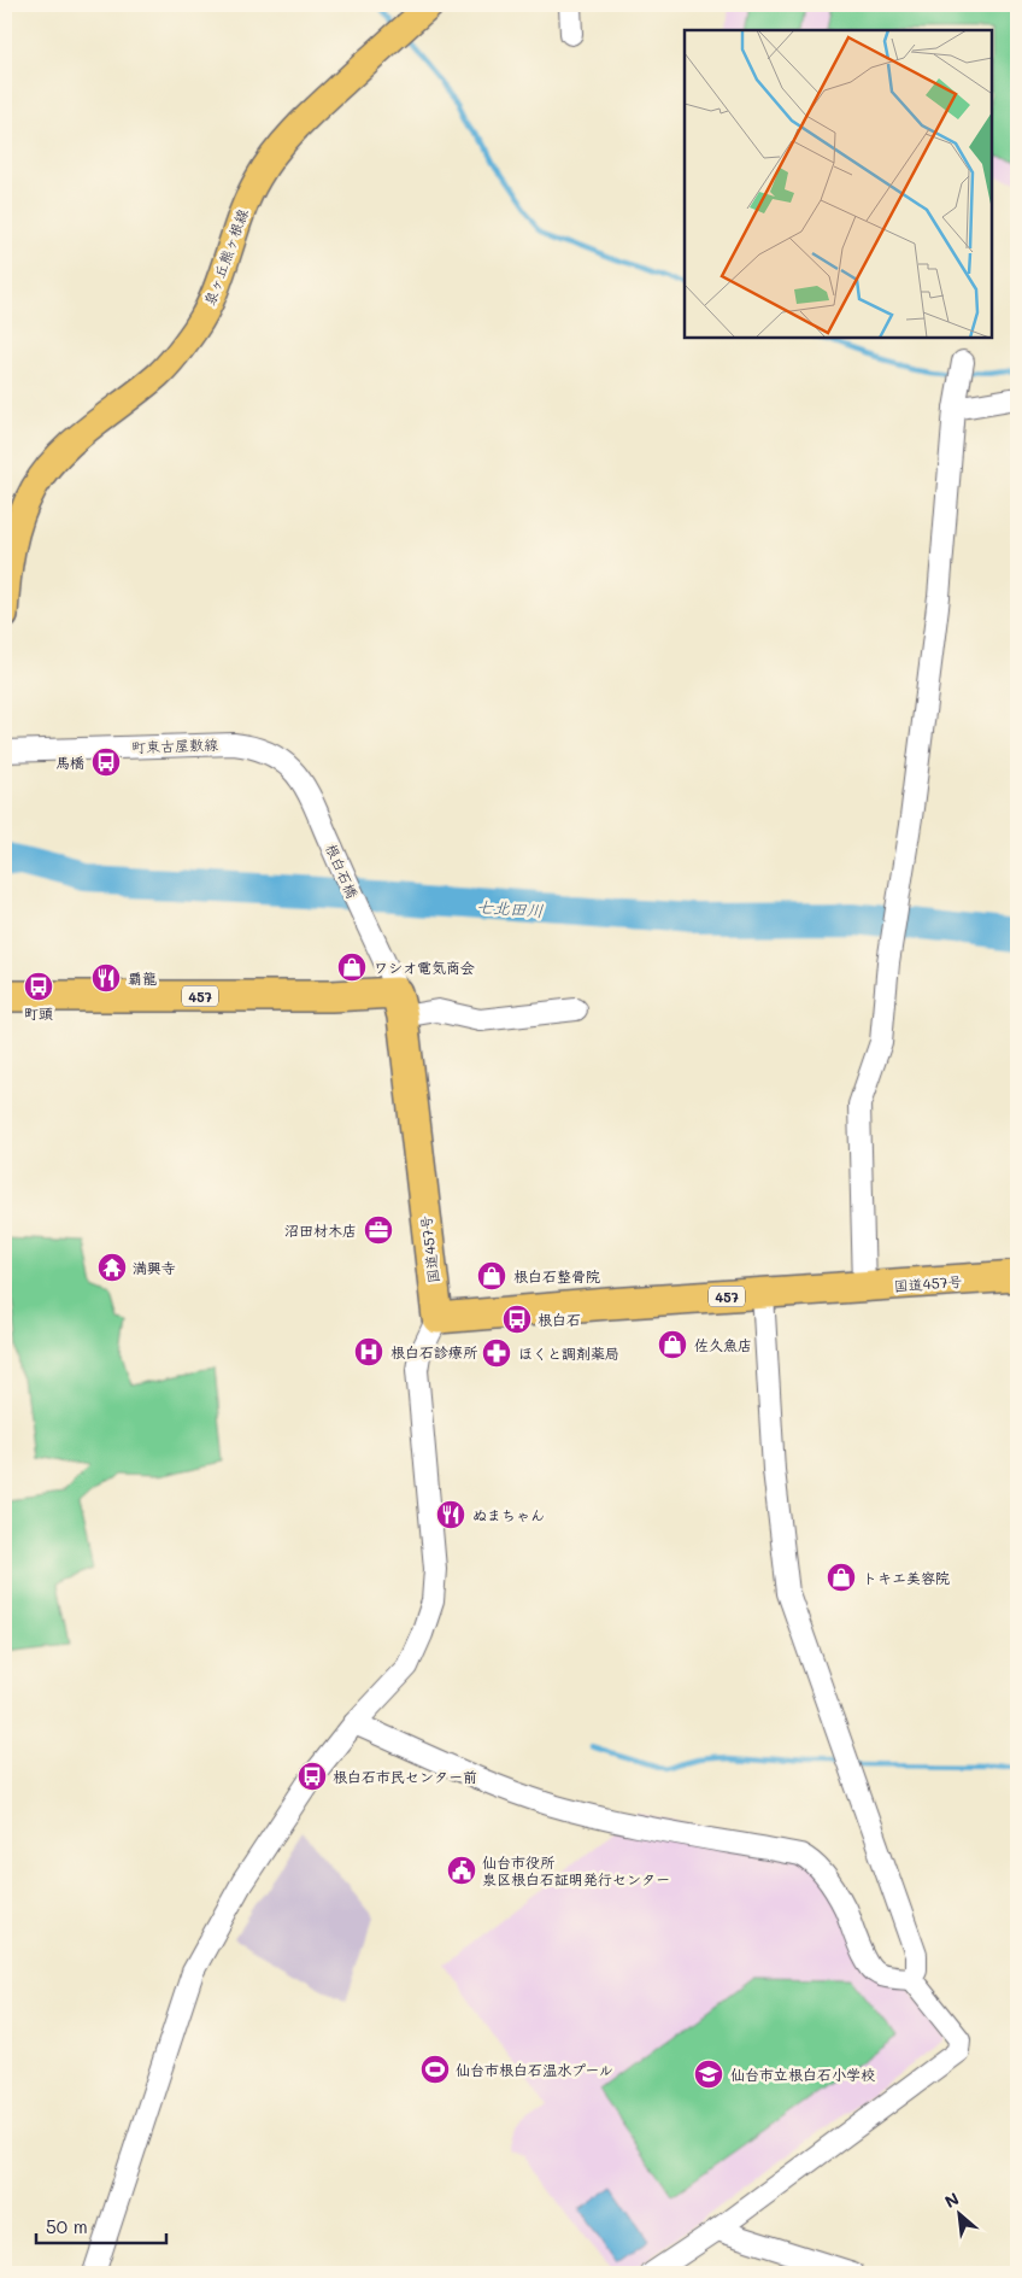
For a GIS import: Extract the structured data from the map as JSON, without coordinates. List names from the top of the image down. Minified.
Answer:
{"streets":{"highway":["457","国道457号"],"main road":["泉ヶ丘熊ヶ根線"],"street":["町東古屋敷線","根白石橋"]},"crossings":[["町東古屋敷線","根白石橋"],["根白石橋","457"],["根白石橋","国道457号"],["457","国道457号"]],"water":["七北田川"],"places":{"bus stop":["馬橋","町頭","根白石","根白石市民センター前"],"shop":["ワシオ電気商会","根白石整骨院","佐久魚店","トキエ美容院"],"restaurant":["覇龍","ぬまちゃん"],"office":["沼田材木店"],"temple":["満興寺"],"hospital":["根白石診療所"],"pharmacy":["ほくと調剤薬局"],"public building":["仙台市役所 泉区根白石証明発行センター"],"sports":["仙台市根白石温水プール"],"school or university":["仙台市立根白石小学校"]},"scale_bar":"50 m","north":"top left"}
